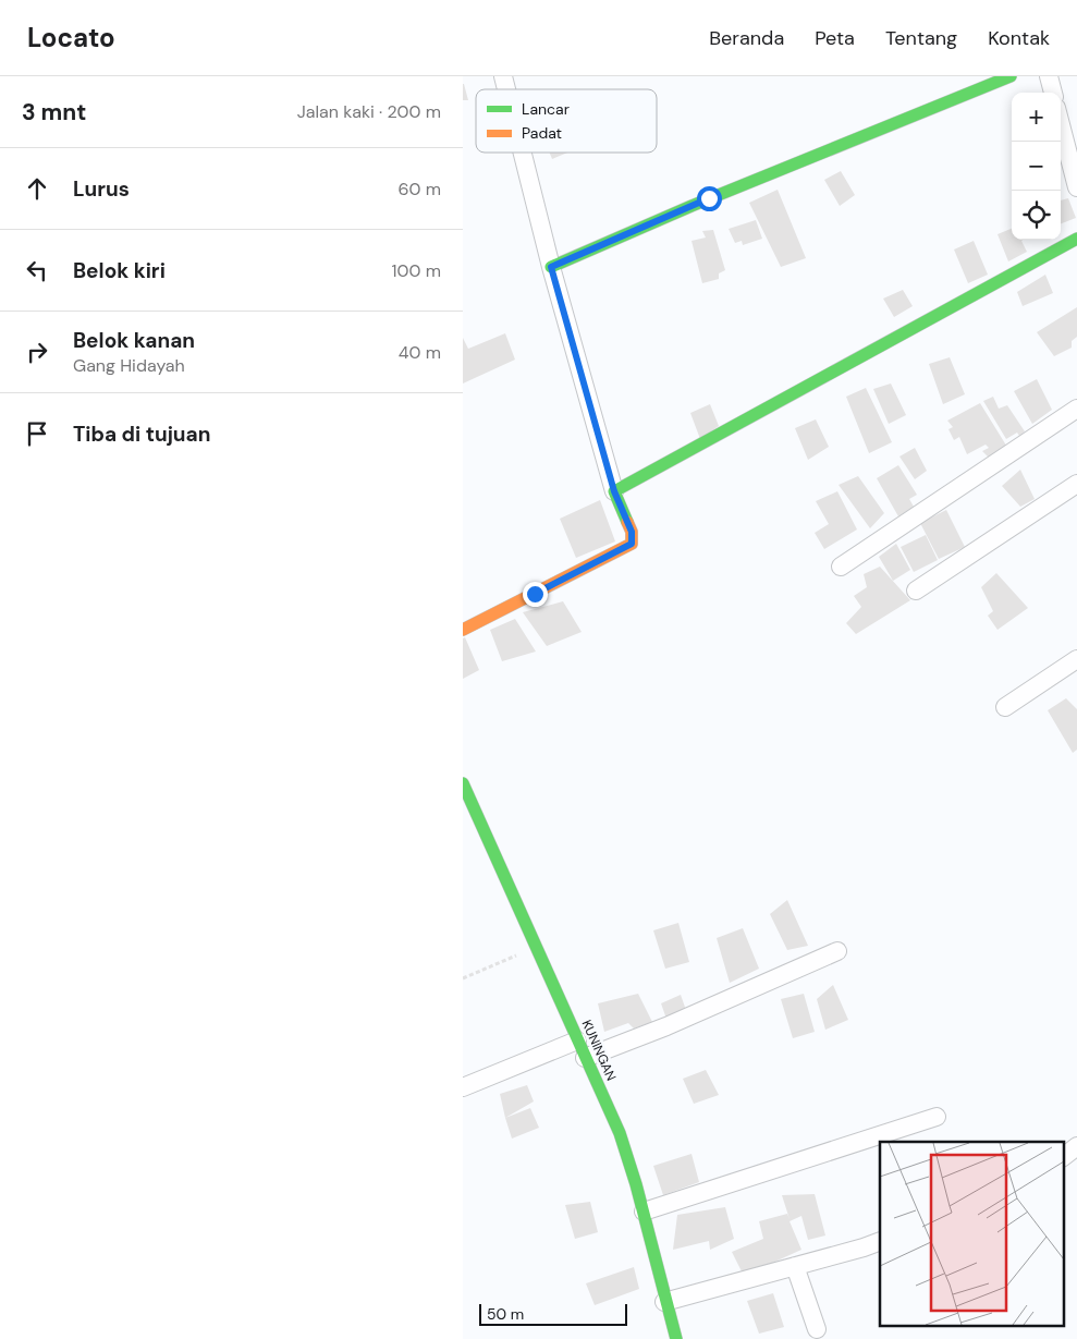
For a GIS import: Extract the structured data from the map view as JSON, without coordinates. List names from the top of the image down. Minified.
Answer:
{"streets":{"street":["KUNINGAN"]},"legend":["Lancar","Padat"],"scale_bar":"50 m","page":{"header":"Locato","nav":["Beranda","Peta","Tentang","Kontak"],"heading":["3 mnt","Jalan kaki · 200 m"],"map_buttons":["+","−"],"list":[["Lurus","60 m"],["Belok kiri","100 m"],["Belok kanan","Gang Hidayah","40 m"],"Tiba di tujuan"],"scale":"50 m"}}
